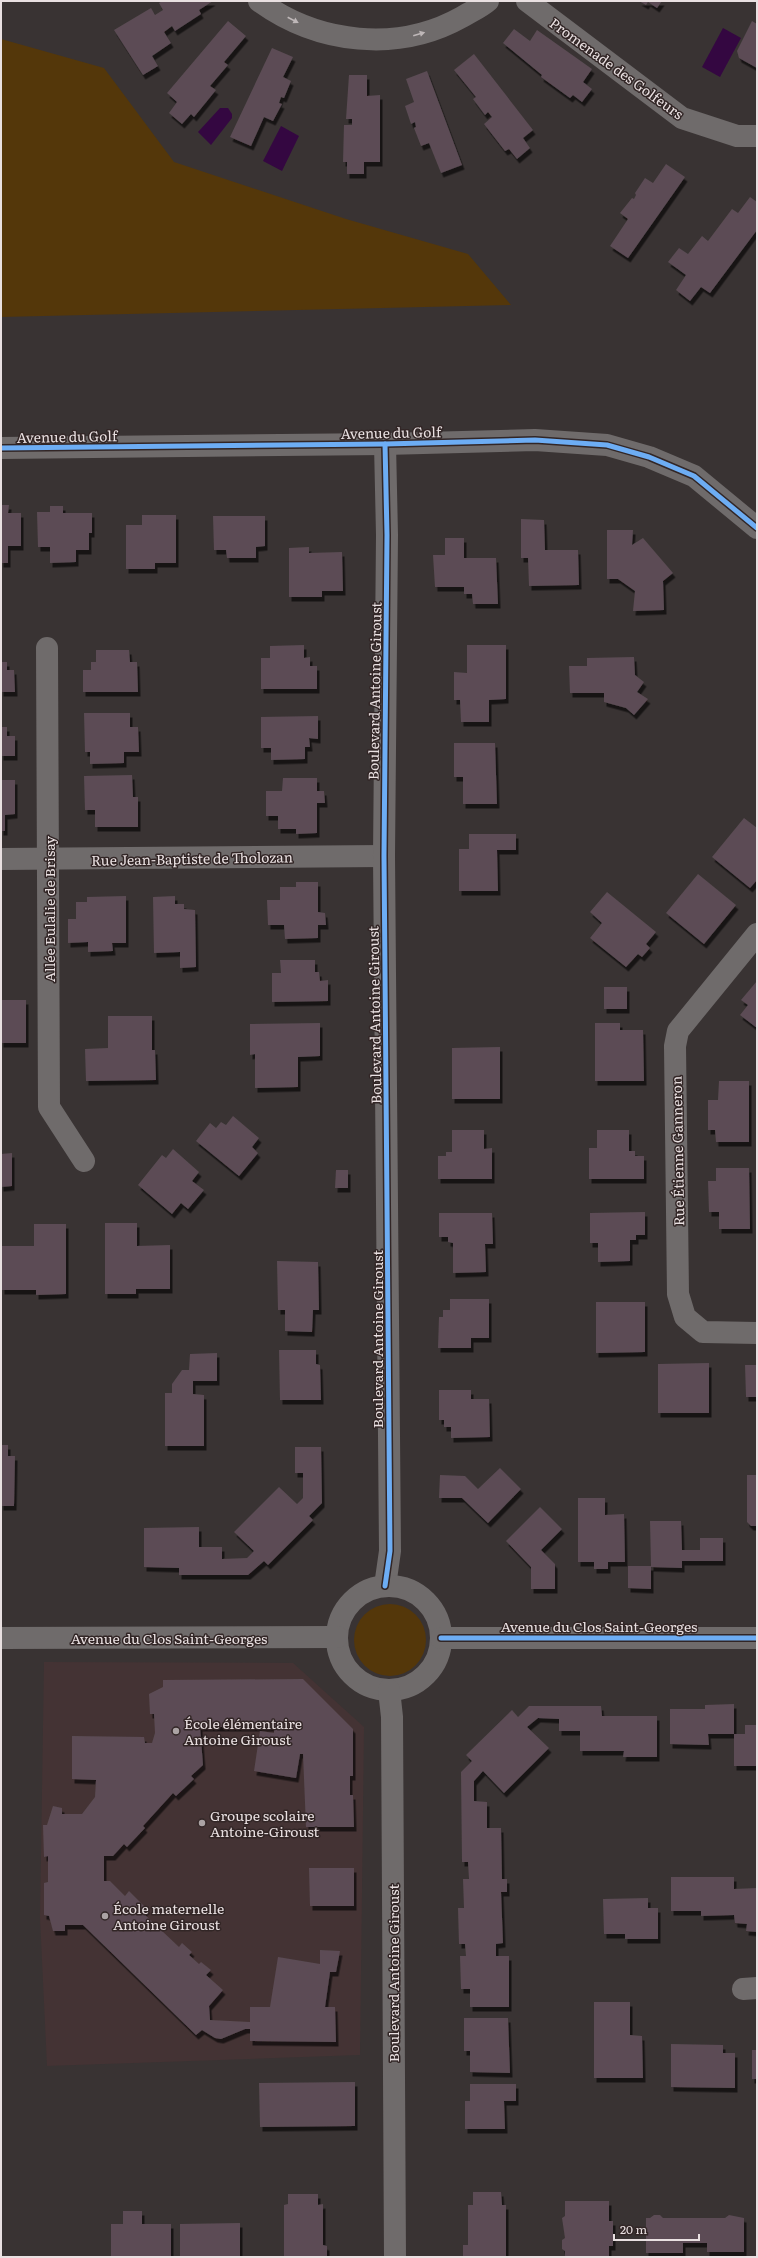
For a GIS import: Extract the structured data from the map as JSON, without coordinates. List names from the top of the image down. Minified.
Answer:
{"streets":{"street":["Promenade des Golfeurs","Avenue du Golf","Boulevard Antoine Giroust","Rue Jean-Baptiste de Tholozan","Allée Eulalie de Brisay","Rue Étienne Ganneron","Avenue du Clos Saint-Georges"]},"crossings":[["Avenue du Golf","Boulevard Antoine Giroust"],["Boulevard Antoine Giroust","Rue Jean-Baptiste de Tholozan"],["Boulevard Antoine Giroust","Avenue du Clos Saint-Georges"],["Rue Jean-Baptiste de Tholozan","Allée Eulalie de Brisay"]],"places":["École élémentaire Antoine Giroust","Groupe scolaire Antoine-Giroust","École maternelle Antoine Giroust"],"scale_bar":"20 m"}
